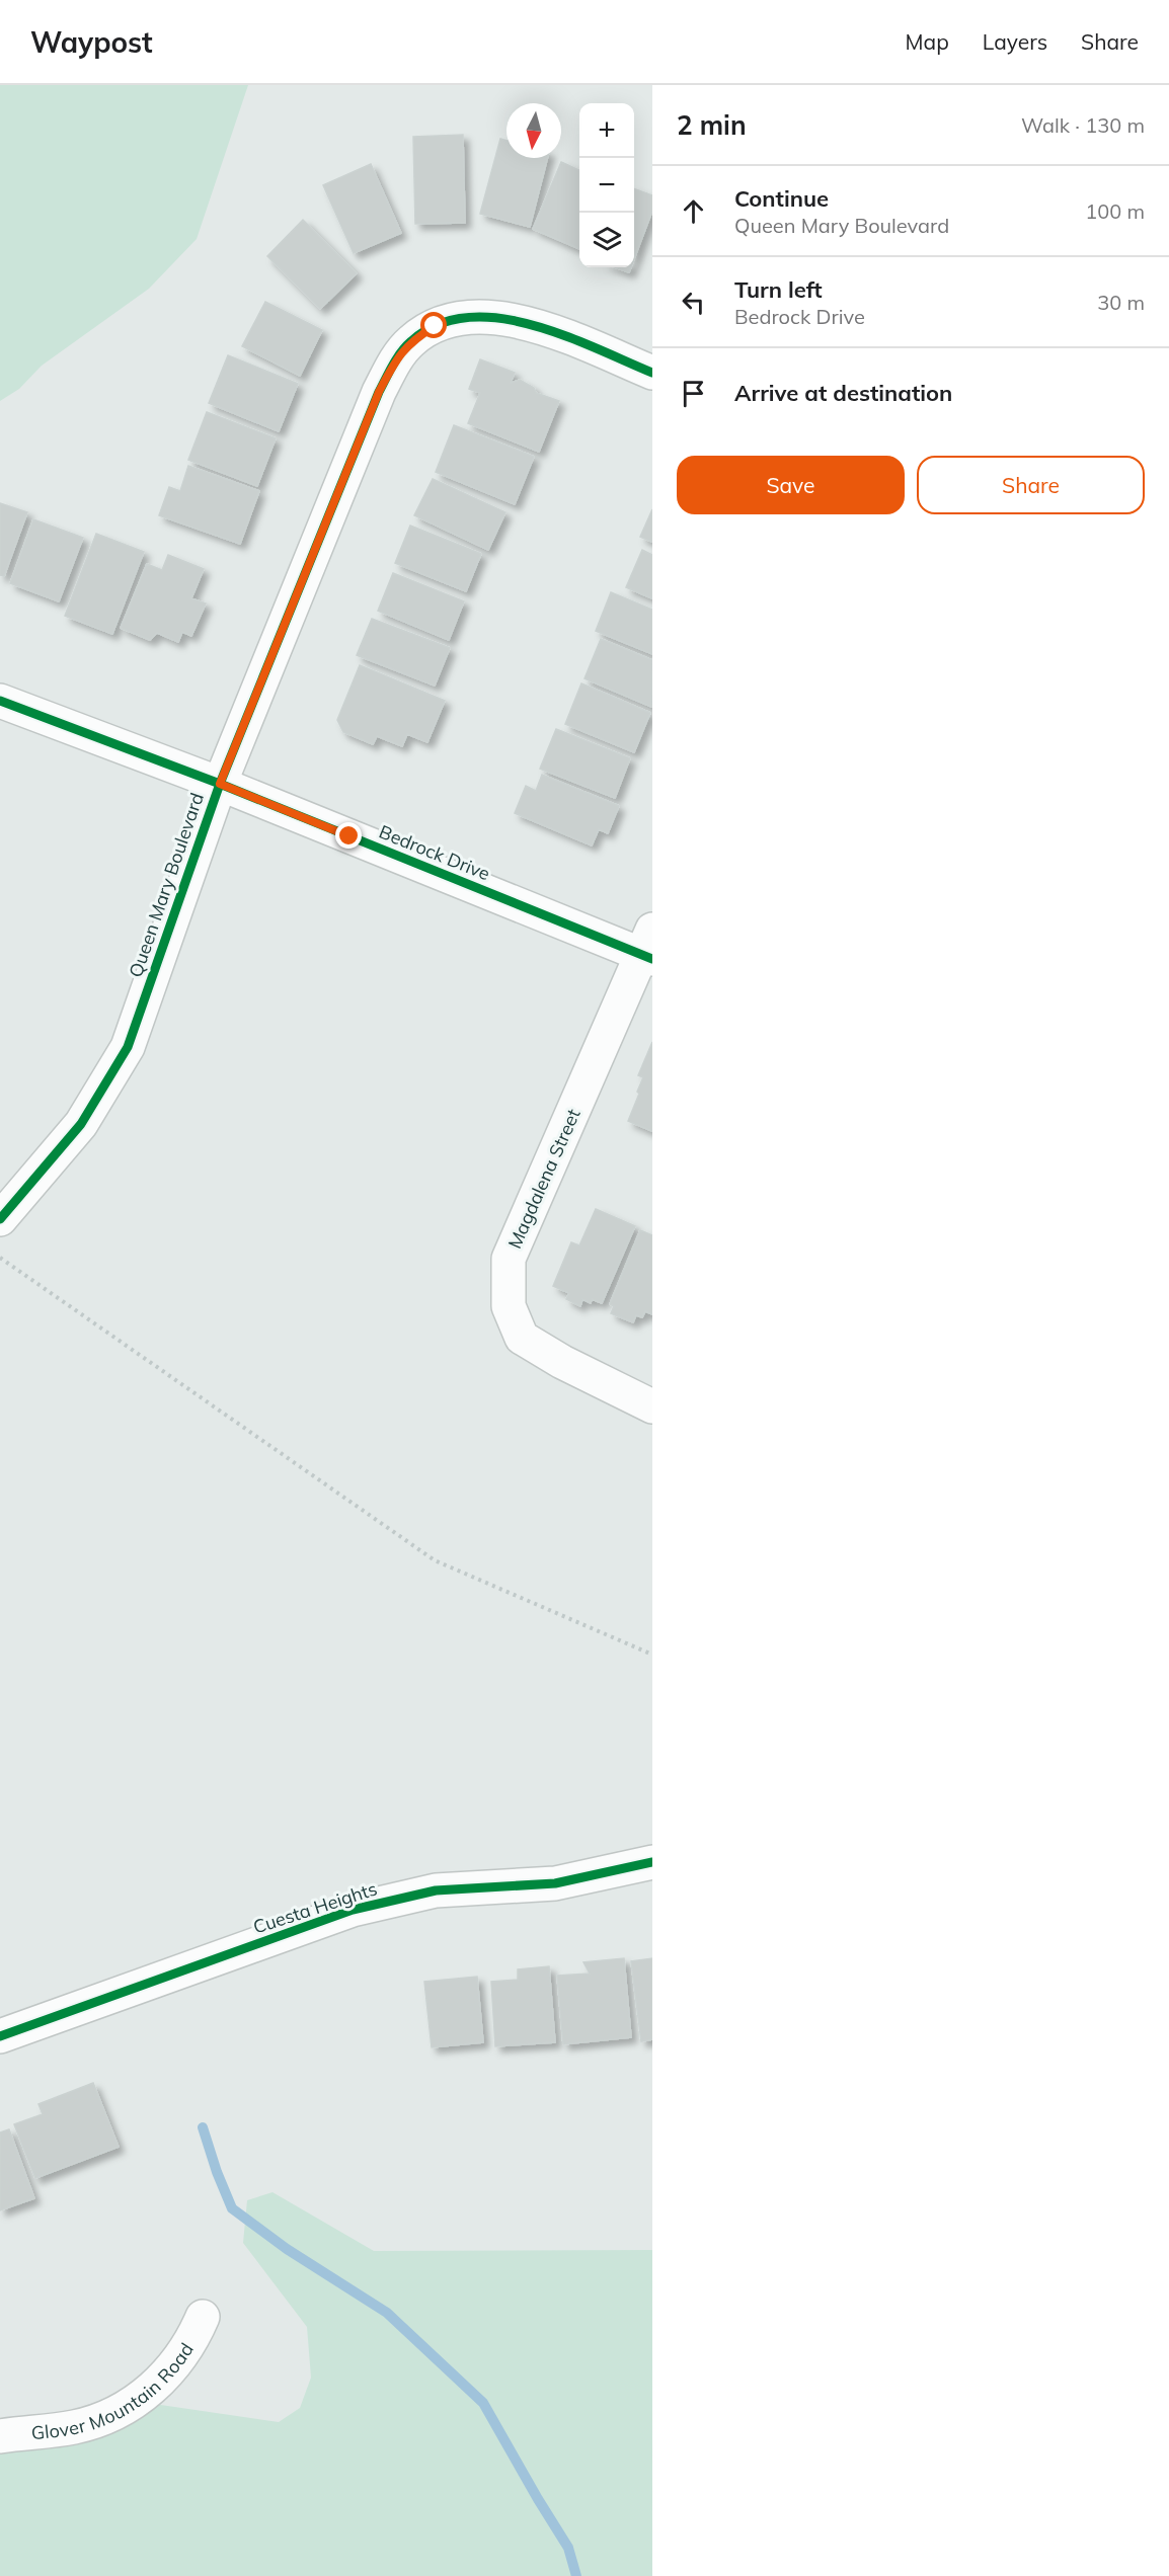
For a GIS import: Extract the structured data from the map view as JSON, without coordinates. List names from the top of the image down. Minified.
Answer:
{"streets":{"street":["Bedrock Drive","Queen Mary Boulevard","Magdalena Street","Cuesta Heights","Glover Mountain Road"]},"crossings":[["Bedrock Drive","Queen Mary Boulevard"],["Bedrock Drive","Magdalena Street"]],"north":"bottom","page":{"header":"Waypost","nav":["Map","Layers","Share"],"heading":["2 min","Walk · 130 m"],"map_buttons":["+","−"],"list":[["Continue","Queen Mary Boulevard","100 m"],["Turn left","Bedrock Drive","30 m"],"Arrive at destination"],"buttons":["Save","Share"]}}
